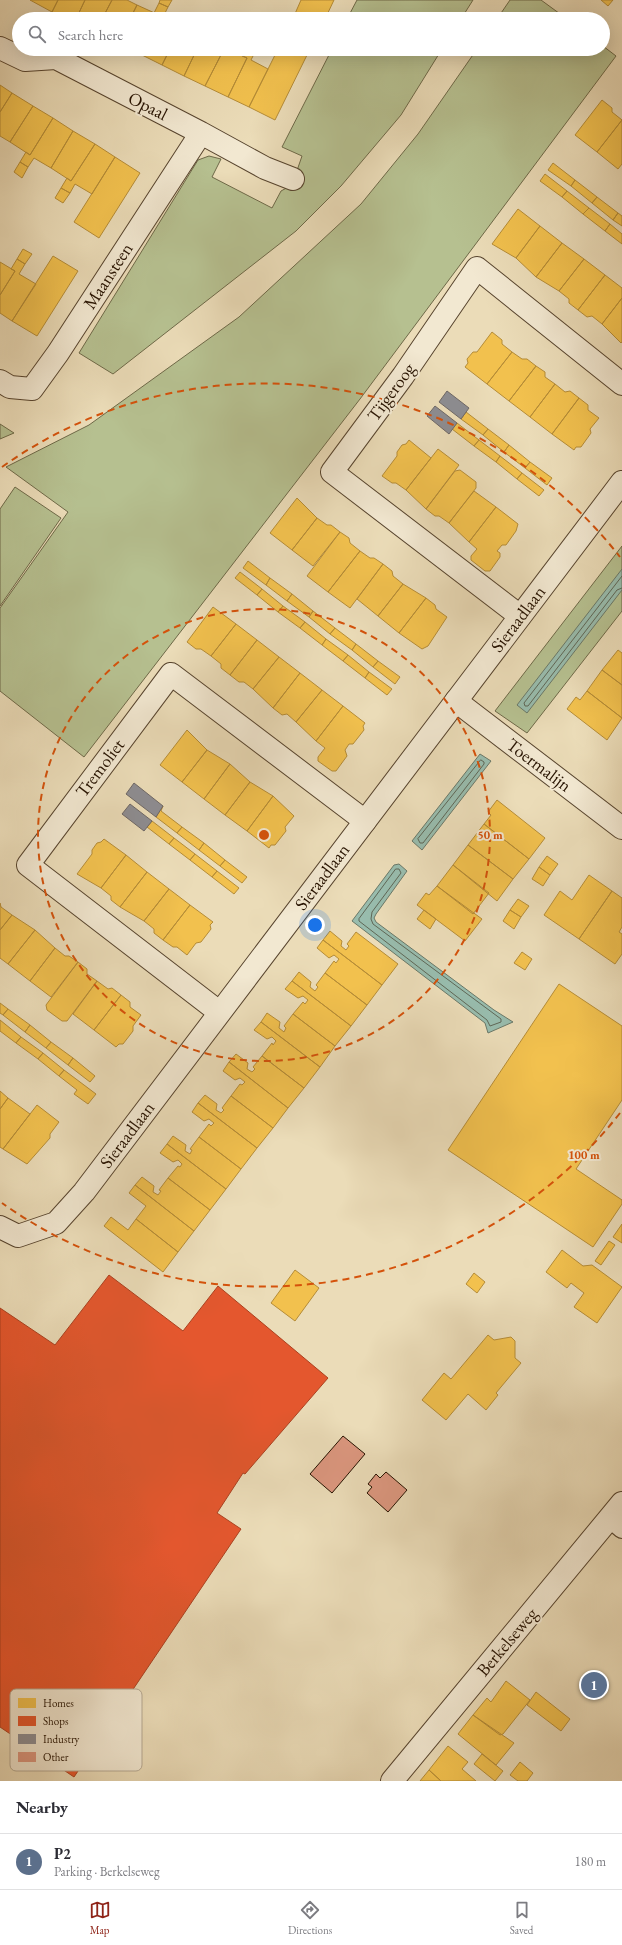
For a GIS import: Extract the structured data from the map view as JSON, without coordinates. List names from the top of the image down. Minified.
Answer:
{"streets":{"street":["Opaal","Maansteen","Tijgeroog","Sieraadlaan","Toermalijn","Tremoliet","Berkelseweg"]},"crossings":[["Opaal","Maansteen"],["Tijgeroog","Sieraadlaan"],["Sieraadlaan","Toermalijn"],["Sieraadlaan","Tremoliet"]],"legend":["Homes","Shops","Industry","Other"],"page":{"search":"Search here","pins":"1","heading":"Nearby","list":[{"mark":"1","name":"P2","note":"Parking · Berkelseweg","value":"180 m"}],"nav":["Map","Directions","Saved"]},"rings":["50 m","100 m"]}
